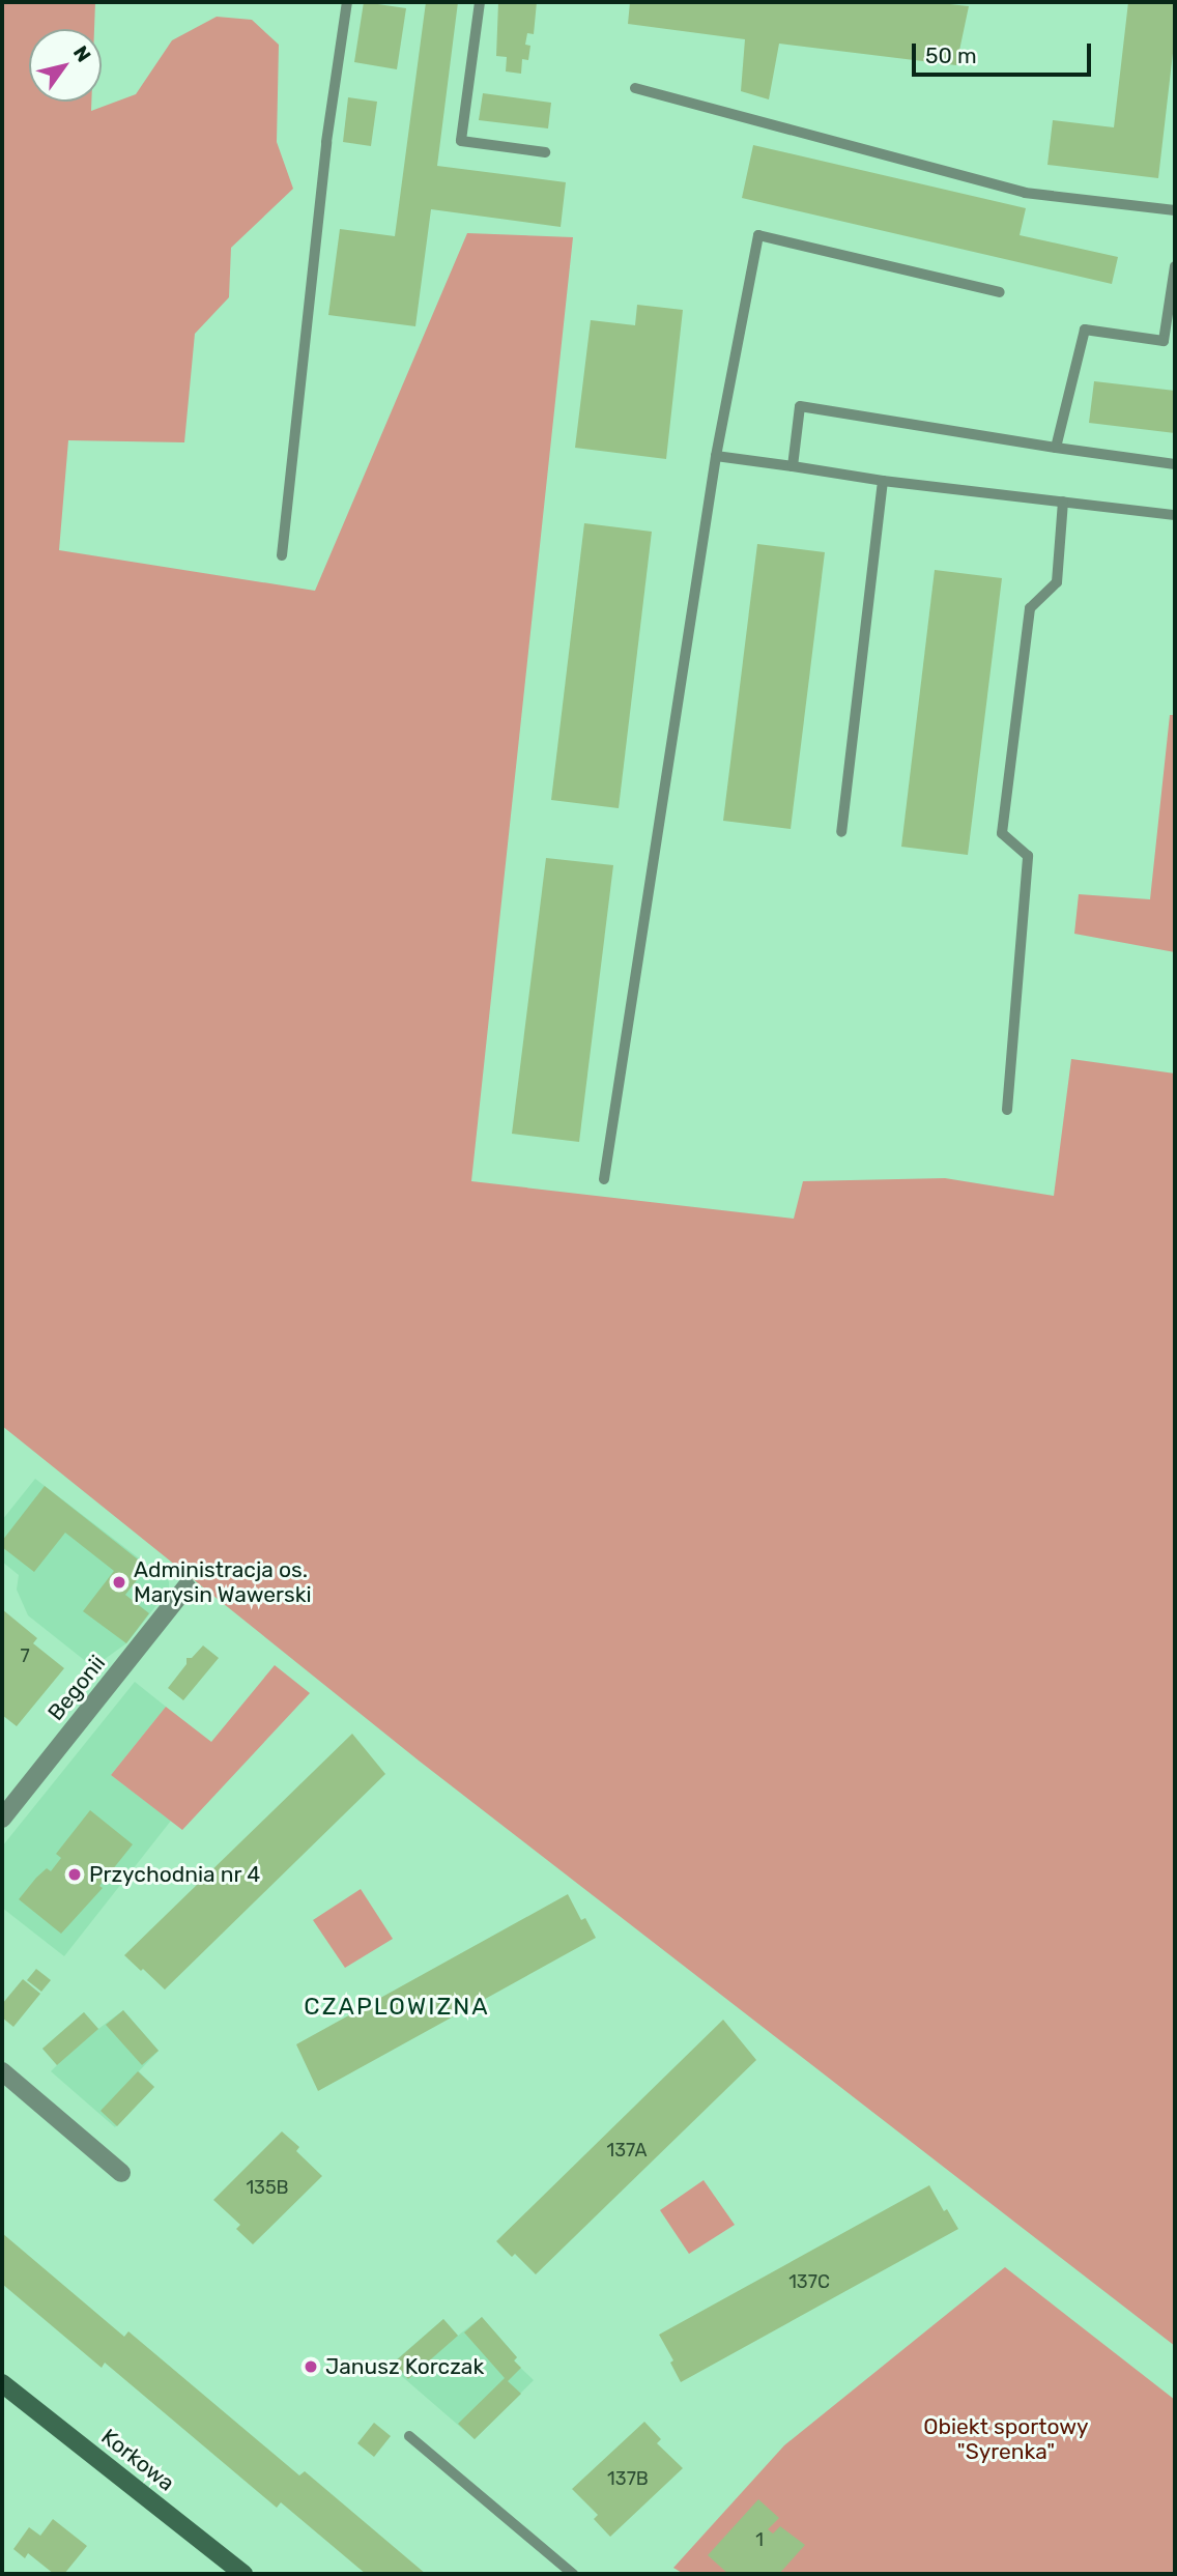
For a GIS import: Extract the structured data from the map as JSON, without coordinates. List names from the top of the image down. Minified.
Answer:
{"streets":{"street":["Begonii","Korkowa"]},"districts":["CZAPLOWIZNA"],"parks":["Obiekt sportowy \"Syrenka\""],"places":["Administracja os. Marysin Wawerski","Przychodnia nr 4","Janusz Korczak"],"house_numbers":["7","137A","135B","137C","137B","1"],"scale_bar":"50 m","north":"top right"}
